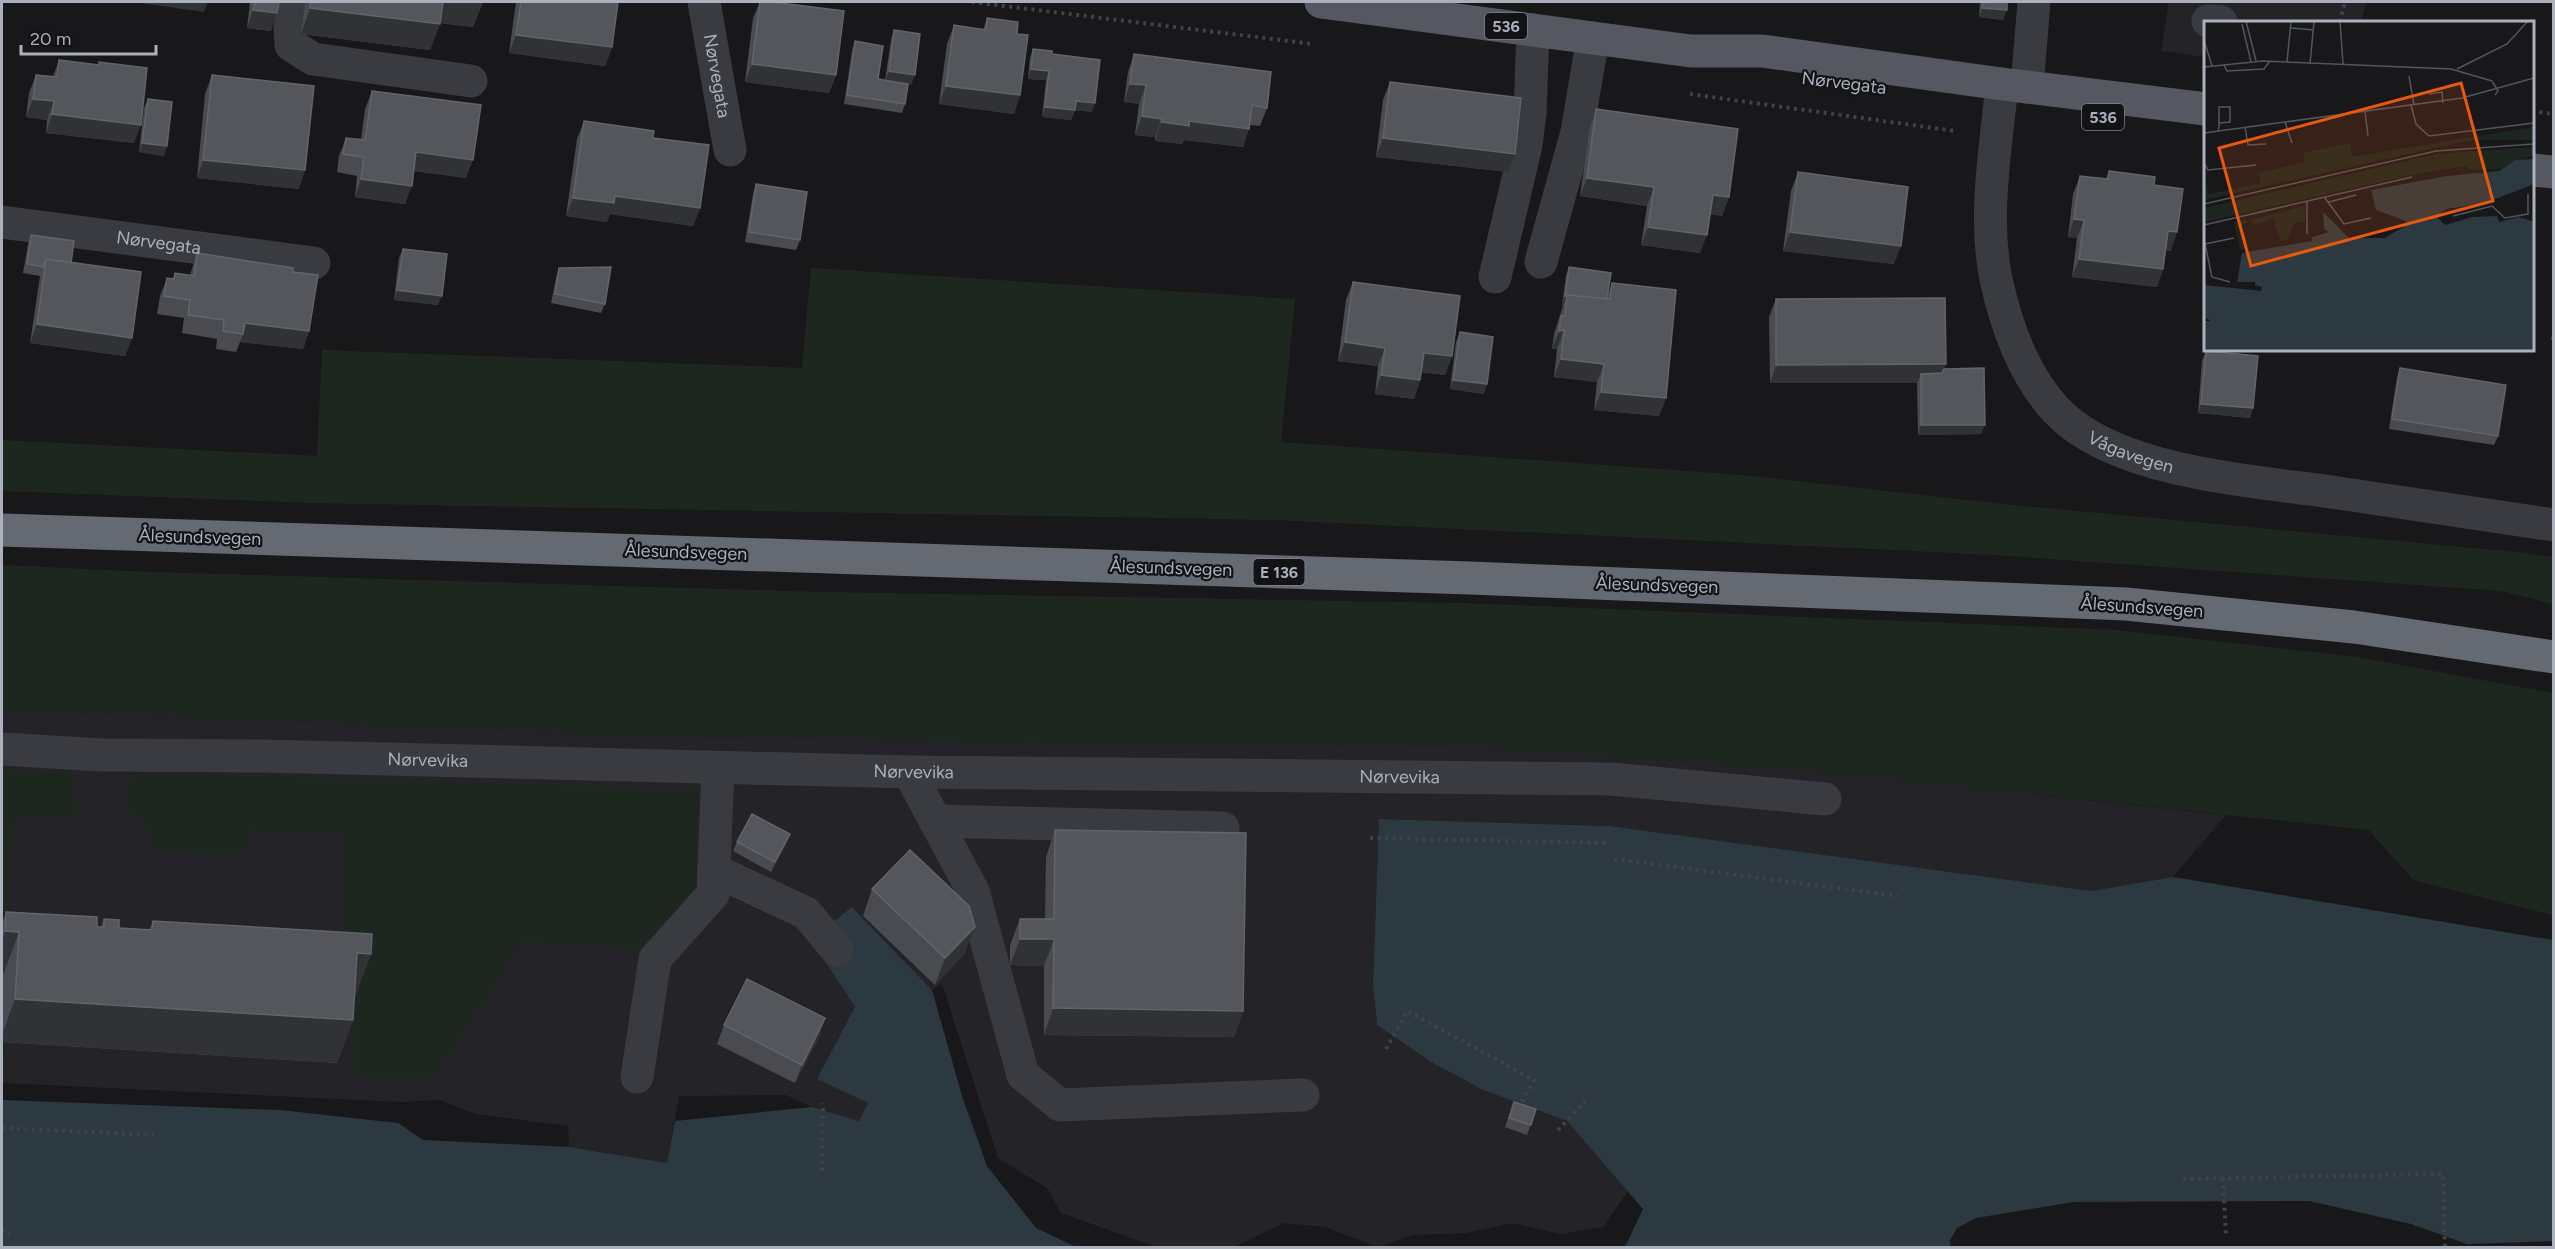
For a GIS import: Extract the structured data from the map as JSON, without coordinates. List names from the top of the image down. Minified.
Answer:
{"streets":{"highway":["Ålesundsvegen","E 136"],"main road":["536","Nørvegata"],"street":["Vågavegen","Nørvevika"]},"crossings":[["536","Nørvegata"],["536","Vågavegen"],["Nørvegata","Vågavegen"]],"scale_bar":"20 m"}
